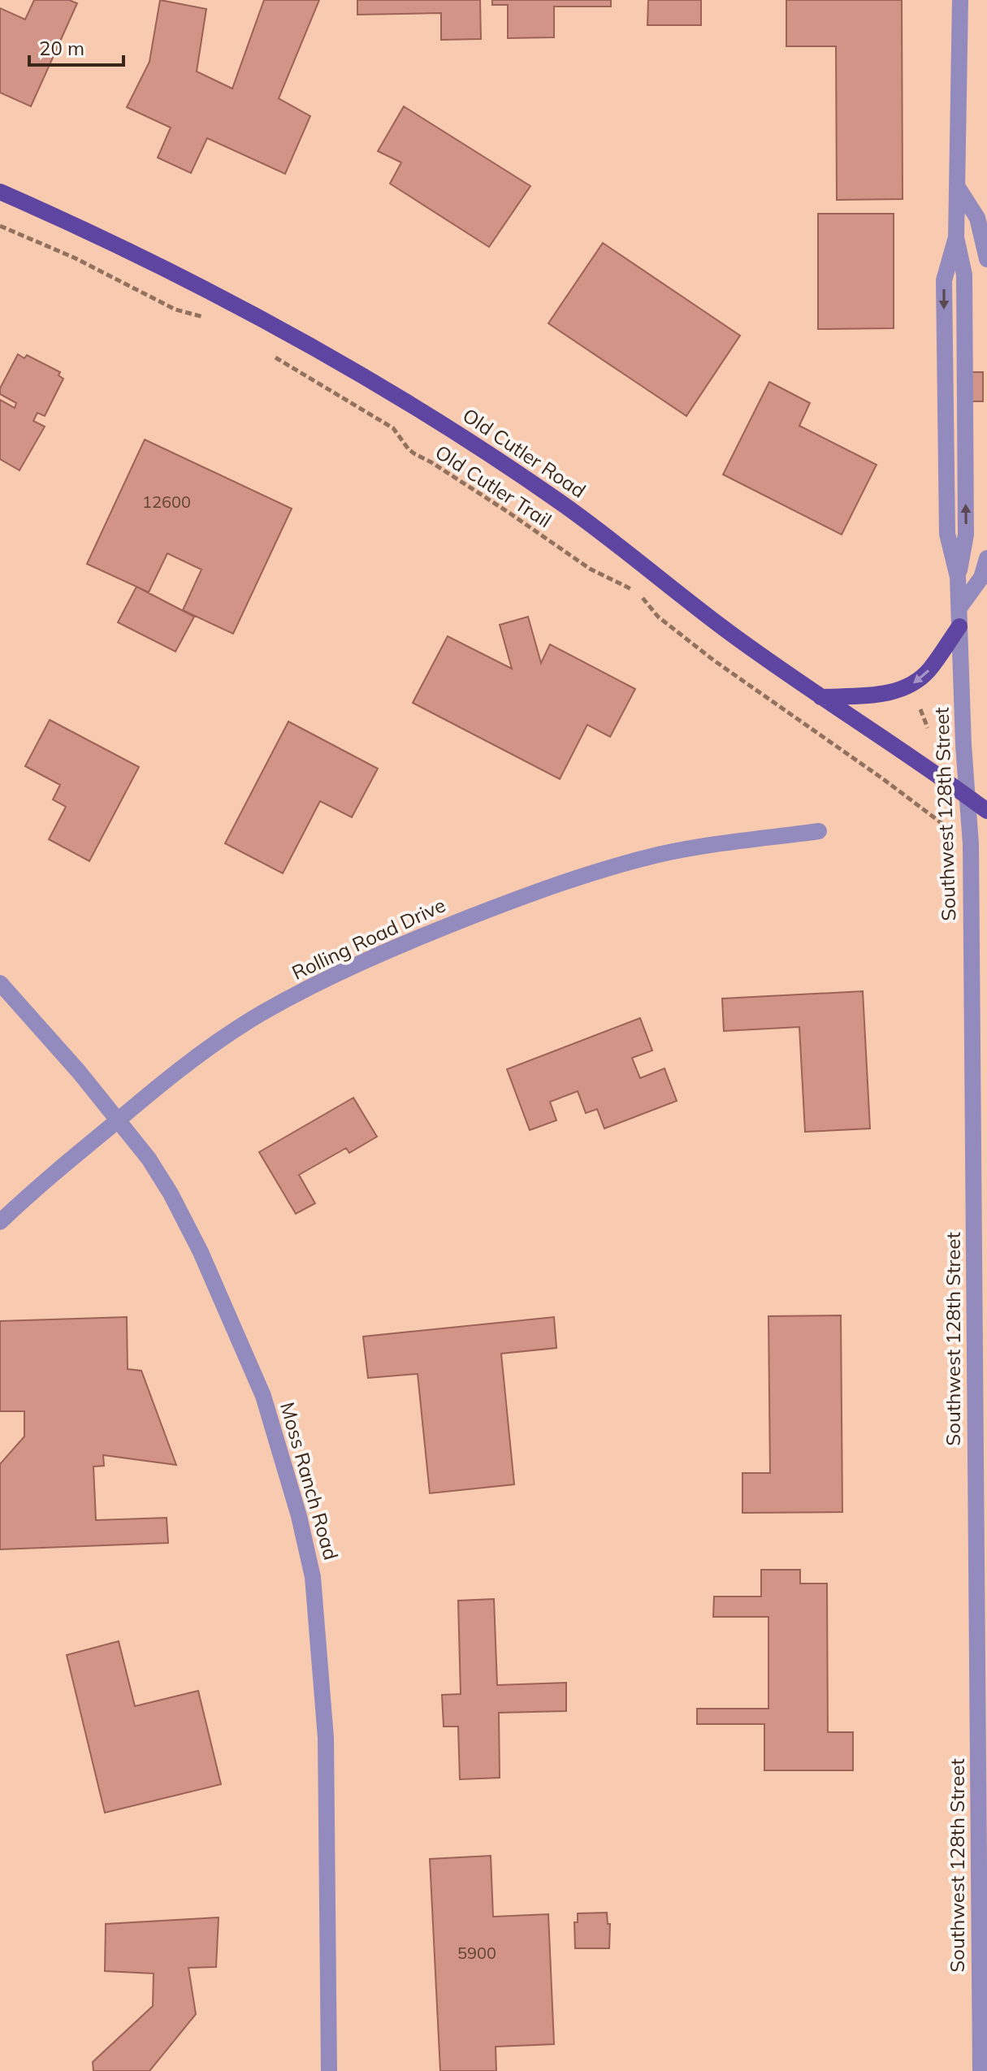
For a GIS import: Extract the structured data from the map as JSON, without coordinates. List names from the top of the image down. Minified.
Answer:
{"streets":{"main road":["Old Cutler Road"],"street":["Southwest 128th Street","Rolling Road Drive","Moss Ranch Road"],"path":["Old Cutler Trail"]},"crossings":[["Old Cutler Road","Southwest 128th Street"],["Rolling Road Drive","Moss Ranch Road"]],"house_numbers":["12600","5900"],"scale_bar":"20 m"}
